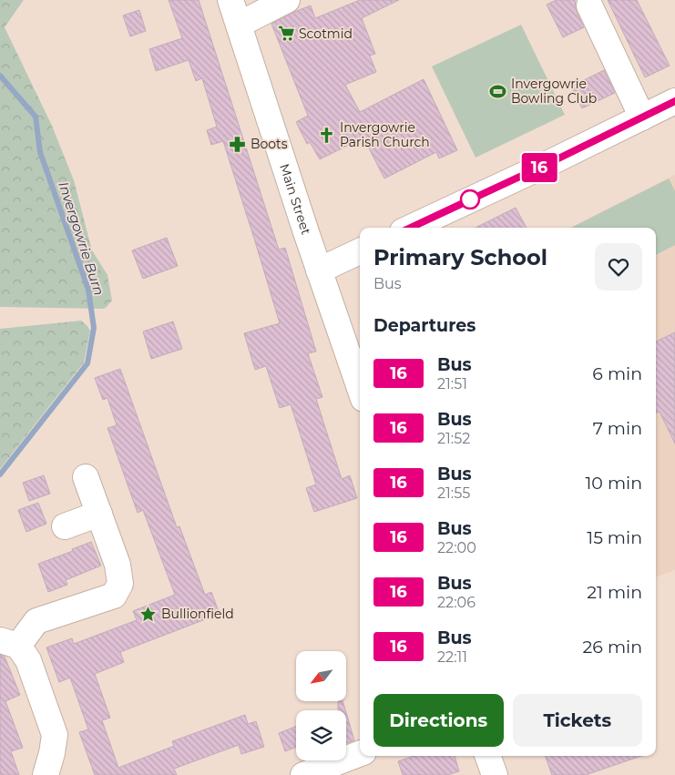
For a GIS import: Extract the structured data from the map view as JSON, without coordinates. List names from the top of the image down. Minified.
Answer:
{"streets":{"street":["Main Street"]},"water":["Invergowrie Burn"],"places":{"supermarket":["Scotmid"],"sports":["Invergowrie Bowling Club"],"church":["Invergowrie Parish Church"],"pharmacy":["Boots"],"place":["Bullionfield"]},"lines":["bus line 16"],"north":"bottom left","page":{"on_map":"16","heading":[["Primary School","Bus"],"Departures"],"list":[{"mark":"16","name":"Bus","note":"21:51","value":"6 min"},{"mark":"16","name":"Bus","note":"21:52","value":"7 min"},{"mark":"16","name":"Bus","note":"21:55","value":"10 min"},{"mark":"16","name":"Bus","note":"22:00","value":"15 min"},{"mark":"16","name":"Bus","note":"22:06","value":"21 min"},{"mark":"16","name":"Bus","note":"22:11","value":"26 min"}],"buttons":["Directions","Tickets"]}}
